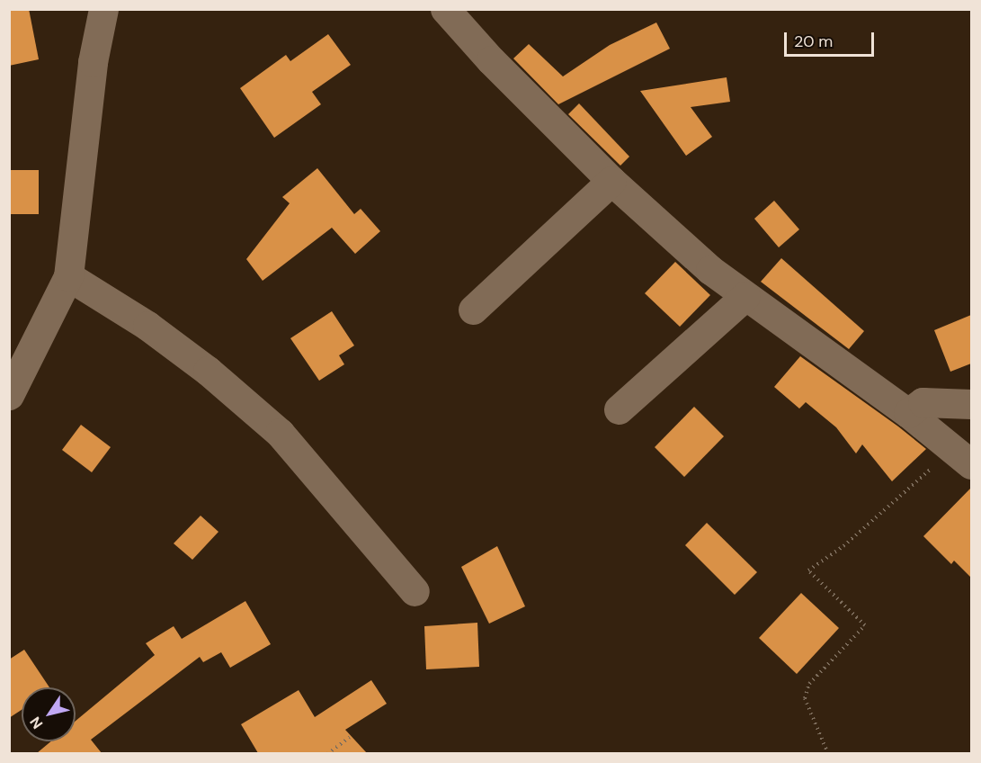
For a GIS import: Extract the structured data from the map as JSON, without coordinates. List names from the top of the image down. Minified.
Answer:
{"scale_bar":"20 m","north":"bottom left"}
